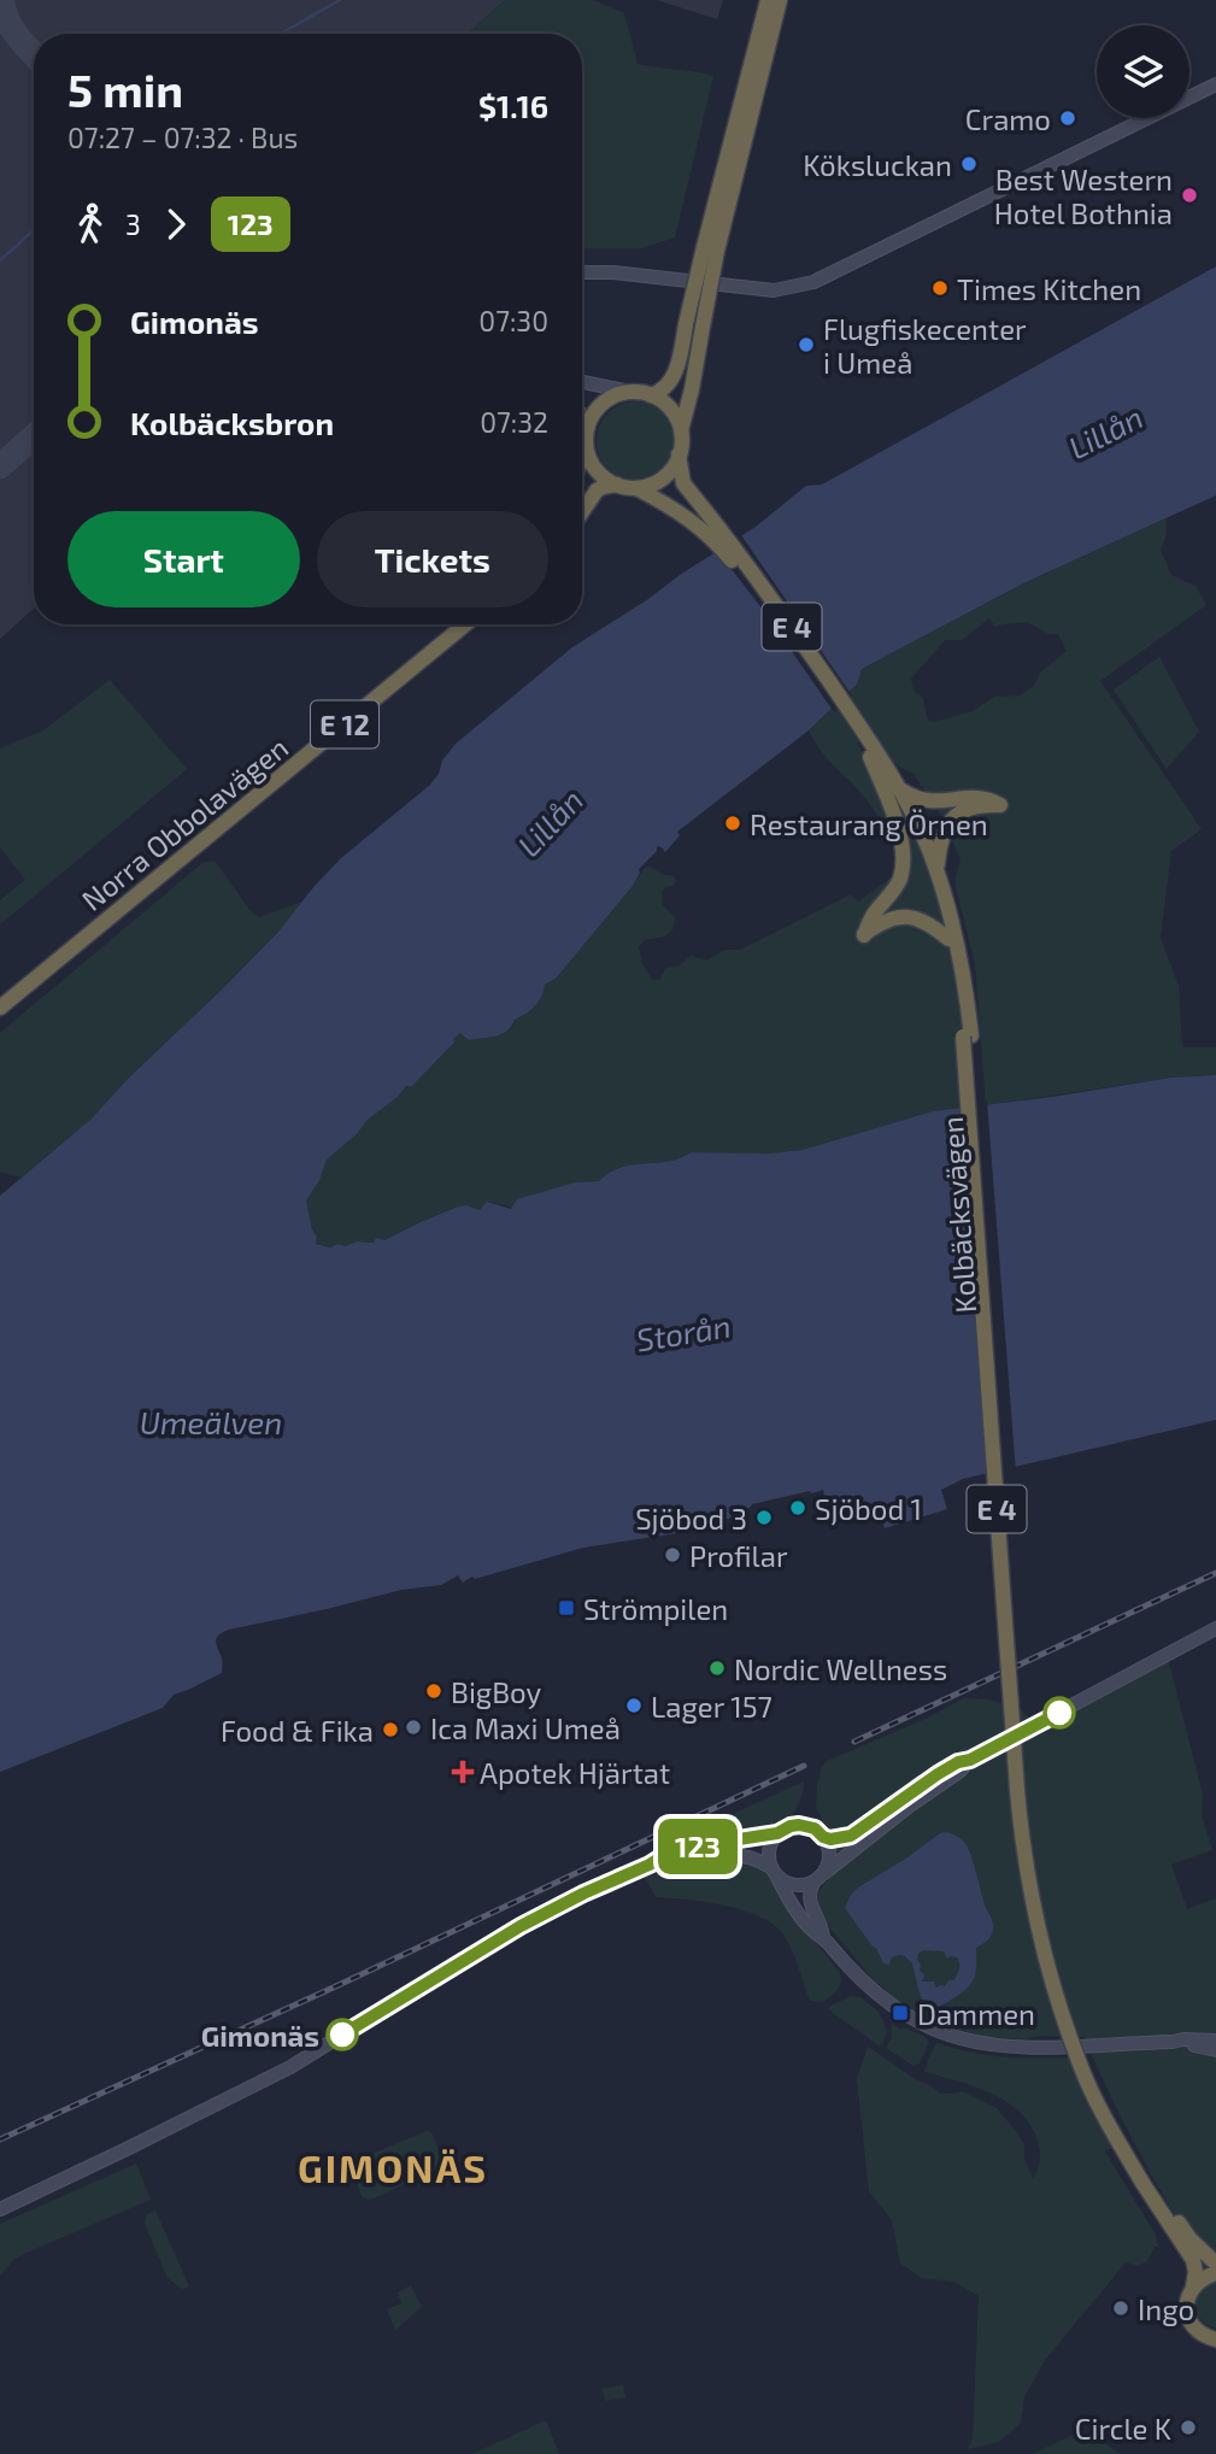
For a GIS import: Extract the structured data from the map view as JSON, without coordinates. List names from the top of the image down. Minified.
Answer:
{"streets":{"highway":["E 4","E 12","Norra Obbolavägen","Kolbäcksvägen"]},"crossings":[["E 4","Kolbäcksvägen"]],"districts":["GIMONÄS"],"water":["Lillån","Storån","Umeälven"],"places":{"other":["Cramo","Köksluckan","Best Western Hotel Bothnia","Times Kitchen","Flugfiskecenter i Umeå","Restaurang Örnen","Sjöbod 1","Sjöbod 3","Profilar","Nordic Wellness","BigBoy","Lager 157","Ica Maxi Umeå","Food & Fika","Gimonäs","Ingo","Circle K"],"transit":["Strömpilen","Dammen"],"health":["Apotek Hjärtat"]},"lines":["bus line 123"],"page":{"on_map":"123","heading":["5 min","07:27 – 07:32 · Bus","$1.16"],"legs":["3","123"],"list":[{"name":"Gimonäs","value":"07:30"},{"name":"Kolbäcksbron","value":"07:32"}],"buttons":["Start","Tickets"]}}
